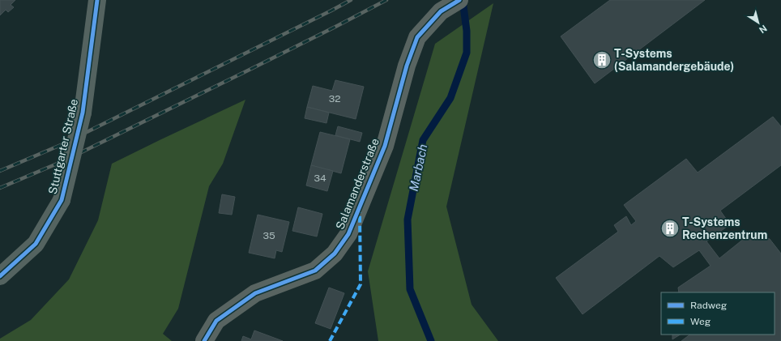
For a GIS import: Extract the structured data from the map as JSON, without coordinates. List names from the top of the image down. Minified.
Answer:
{"streets":{"main road":["Stuttgarter Straße"],"street":["Salamanderstraße"]},"water":["Marbach"],"places":{"building":["T-Systems (Salamandergebäude)","T-Systems Rechenzentrum"]},"house_numbers":["32","34","35"],"legend":["Radweg","Weg"],"north":"bottom right"}
